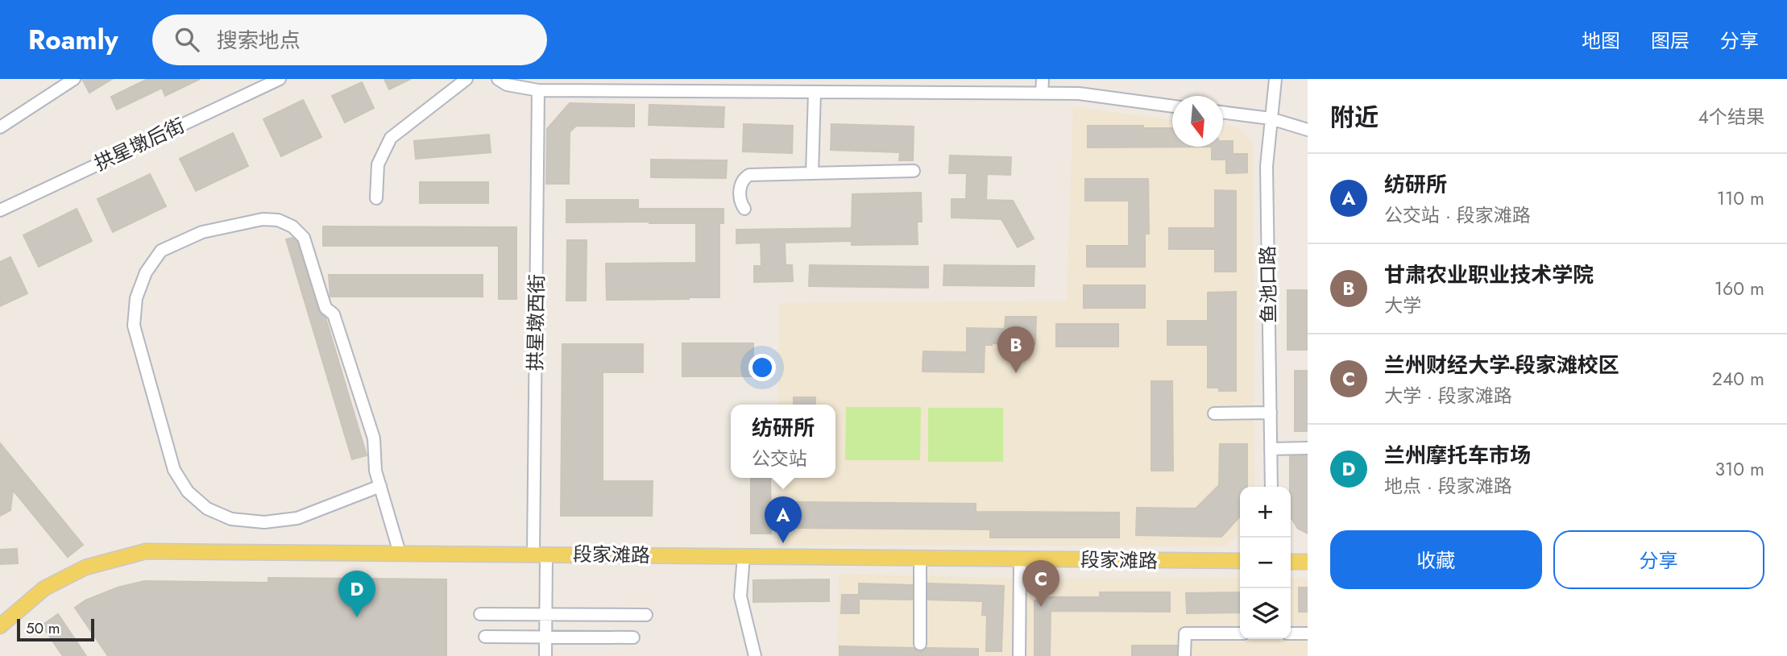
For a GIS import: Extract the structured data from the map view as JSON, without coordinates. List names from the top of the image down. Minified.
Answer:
{"streets":{"main road":["段家滩路"],"street":["拱星墩后街","鱼池口路","拱星墩西街"]},"crossings":[["拱星墩西街","段家滩路"]],"scale_bar":"50 m","north":"bottom","page":{"header":"Roamly","search":"搜索地点","nav":["地图","图层","分享"],"heading":["附近","4个结果"],"list":[{"mark":"A","name":"纺研所","note":"公交站 · 段家滩路","value":"110 m"},{"mark":"B","name":"甘肃农业职业技术学院","note":"大学","value":"160 m"},{"mark":"C","name":"兰州财经大学-段家滩校区","note":"大学 · 段家滩路","value":"240 m"},{"mark":"D","name":"兰州摩托车市场","note":"地点 · 段家滩路","value":"310 m"}],"pins":["B","A","C","D"],"popup":["纺研所","公交站"],"map_buttons":["+","−"],"buttons":["收藏","分享"],"scale":"50 m"}}
